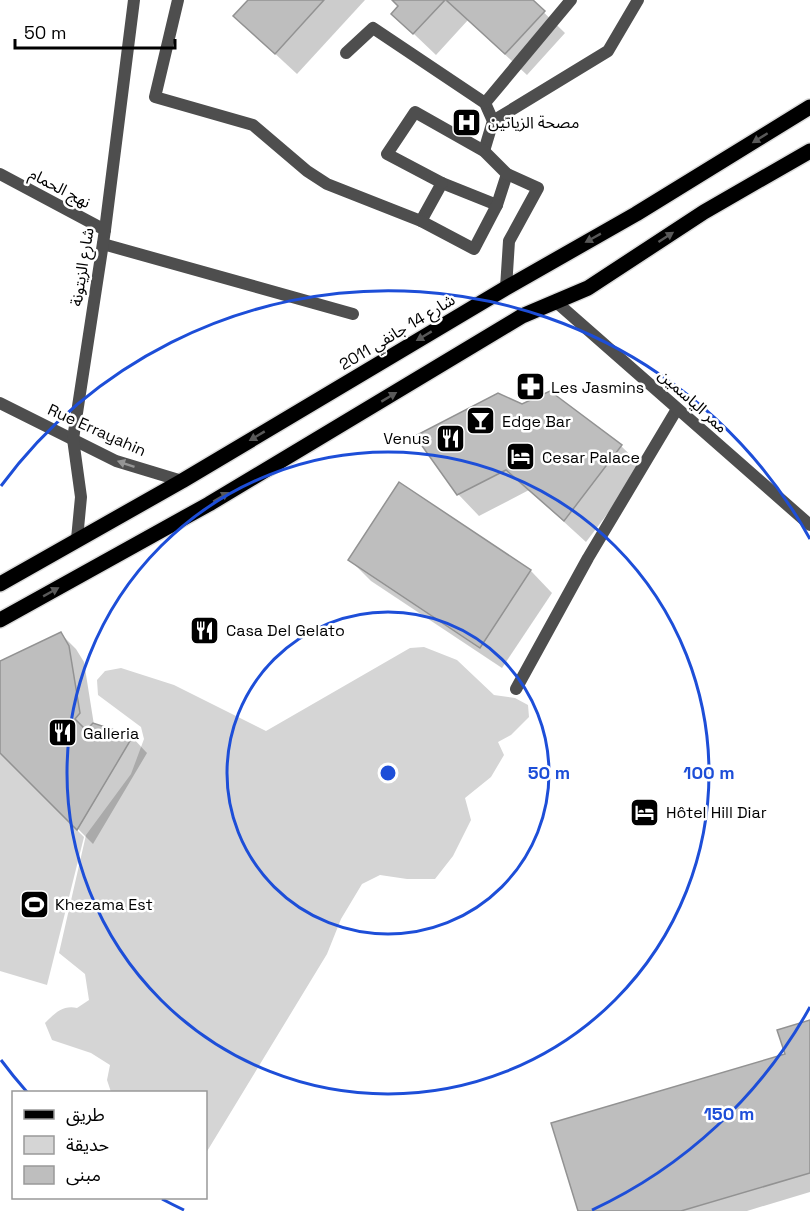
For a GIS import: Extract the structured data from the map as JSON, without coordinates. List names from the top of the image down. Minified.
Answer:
{"streets":{"main road":["شارع 14 جانفي 2011"],"street":["نهج الحمام","شارع الزيتونة","ممر الياسمين","Rue Errayahin"]},"crossings":[["نهج الحمام","شارع الزيتونة"],["شارع الزيتونة","شارع 14 جانفي 2011"],["شارع الزيتونة","Rue Errayahin"],["شارع 14 جانفي 2011","Rue Errayahin"]],"one_way":["Rue Errayahin"],"places":{"hospital":["مصحة الزياتين"],"pharmacy":["Les Jasmins"],"bar":["Edge Bar"],"restaurant":["Venus","Casa Del Gelato","Galleria"],"hotel":["Cesar Palace","Hôtel Hill Diar"],"sports":["Khezama Est"]},"legend":["طريق","حديقة","مبنى"],"scale_bar":"50 m","rings":["50 m","100 m","150 m"]}
